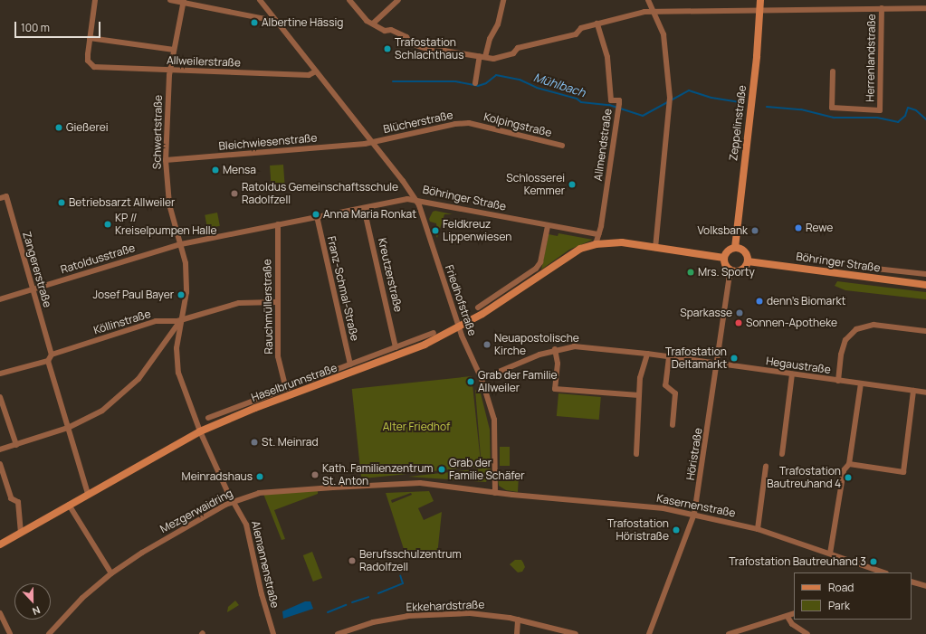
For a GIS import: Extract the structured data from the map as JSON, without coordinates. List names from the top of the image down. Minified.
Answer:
{"streets":{"main road":["Zeppelinstraße","Böhringer Straße","Haselbrunnstraße"],"street":["Herrenlandstraße","Allweilerstraße","Blücherstraße","Kolpingstraße","Schwertstraße","Bleichwiesenstraße","Allmendstraße","Ratoldusstraße","Zangererstraße","Kreutzerstraße","Franz-Schmal-Straße","Friedhofstraße","Rauchmüllerstraße","Köllinstraße","Hegaustraße","Höristraße","Kasernenstraße","Mezgerwaidring","Alemannenstraße","Ekkehardstraße"]},"crossings":[["Herrenlandstraße","Zeppelinstraße"],["Herrenlandstraße","Allmendstraße"],["Allweilerstraße","Schwertstraße"],["Allweilerstraße","Böhringer Straße"],["Blücherstraße","Kolpingstraße"],["Blücherstraße","Bleichwiesenstraße"],["Blücherstraße","Böhringer Straße"],["Zeppelinstraße","Böhringer Straße"],["Zeppelinstraße","Höristraße"],["Schwertstraße","Bleichwiesenstraße"],["Schwertstraße","Ratoldusstraße"],["Schwertstraße","Köllinstraße"],["Schwertstraße","Haselbrunnstraße"],["Schwertstraße","Alemannenstraße"],["Bleichwiesenstraße","Böhringer Straße"],["Allmendstraße","Böhringer Straße"],["Böhringer Straße","Ratoldusstraße"],["Böhringer Straße","Friedhofstraße"],["Böhringer Straße","Höristraße"],["Ratoldusstraße","Zangererstraße"],["Ratoldusstraße","Kreutzerstraße"],["Ratoldusstraße","Franz-Schmal-Straße"],["Ratoldusstraße","Friedhofstraße"],["Ratoldusstraße","Rauchmüllerstraße"],["Zangererstraße","Köllinstraße"],["Kreutzerstraße","Haselbrunnstraße"],["Franz-Schmal-Straße","Haselbrunnstraße"],["Friedhofstraße","Hegaustraße"],["Friedhofstraße","Haselbrunnstraße"],["Friedhofstraße","Kasernenstraße"],["Friedhofstraße","Mezgerwaidring"],["Rauchmüllerstraße","Köllinstraße"],["Rauchmüllerstraße","Haselbrunnstraße"],["Hegaustraße","Höristraße"],["Haselbrunnstraße","Alemannenstraße"],["Höristraße","Kasernenstraße"],["Kasernenstraße","Mezgerwaidring"],["Mezgerwaidring","Alemannenstraße"]],"water":["Mühlbach"],"parks":["Alter Friedhof"],"places":["Albertine Hässig","Trafostation Schlachthaus","Gießerei","Mensa","Schlosserei Kemmer","Ratoldus Gemeinschaftsschule Radolfzell","Betriebsarzt Allweiler","Anna Maria Ronkat","KP // Kreiselpumpen Halle","Rewe","Feldkreuz Lippenwiesen","Volksbank","Mrs. Sporty","Josef Paul Bayer","denn's Biomarkt","Sparkasse","Sonnen-Apotheke","Neuapostolische Kirche","Trafostation Deltamarkt","Grab der Familie Allweiler","St. Meinrad","Grab der Familie Schäfer","Kath. Familienzentrum St. Anton","Meinradshaus","Trafostation Bautreuhand 4","Trafostation Höristraße","Berufsschulzentrum Radolfzell","Trafostation Bautreuhand 3"],"legend":["Road","Park"],"scale_bar":"100 m","north":"bottom"}
